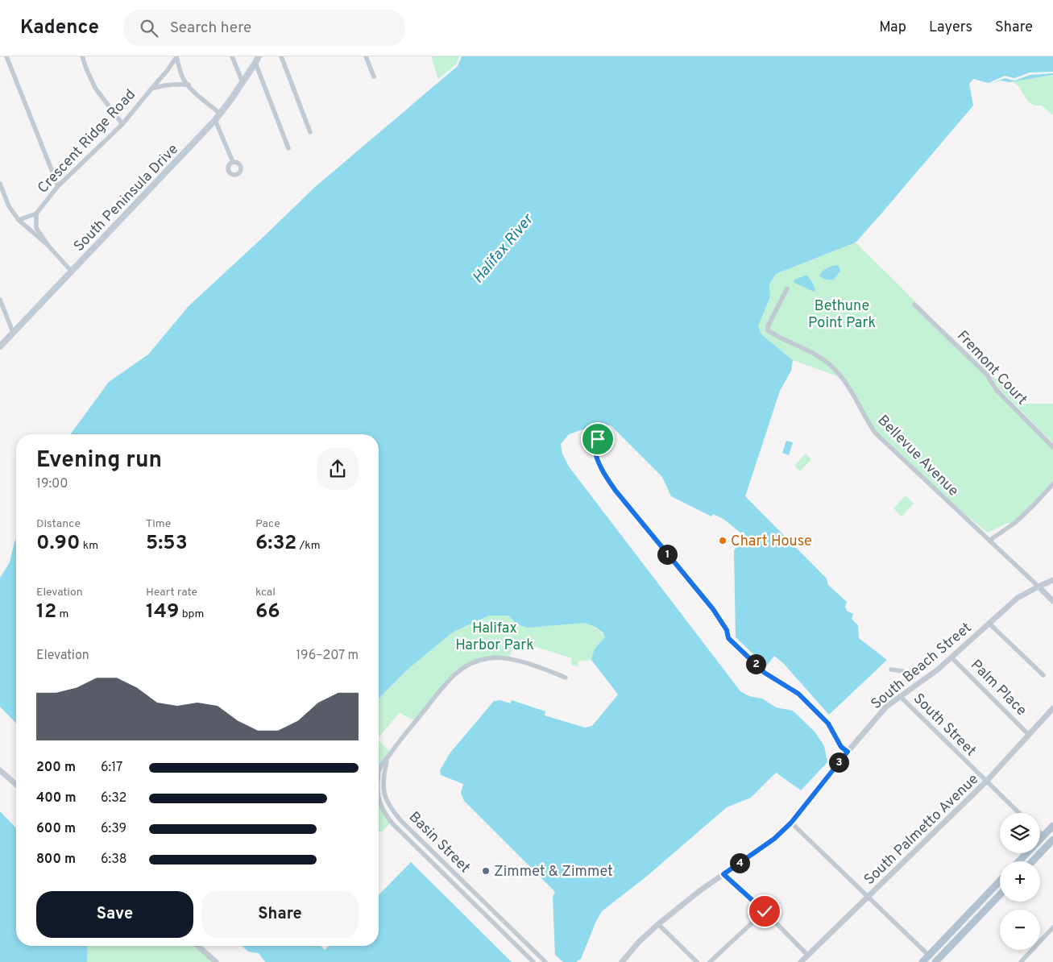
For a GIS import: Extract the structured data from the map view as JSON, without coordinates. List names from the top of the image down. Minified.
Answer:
{"streets":{"main road":["South Peninsula Drive"],"street":["Crescent Ridge Road","Fremont Court","Bellevue Avenue","South Beach Street","Palm Place","South Street","South Palmetto Avenue","Basin Street"]},"crossings":[["Bellevue Avenue","South Beach Street"],["South Beach Street","Palm Place"],["South Beach Street","South Street"],["Palm Place","South Palmetto Avenue"],["South Street","South Palmetto Avenue"]],"water":["Halifax River"],"parks":["Bethune Point Park","Halifax Harbor Park"],"places":["Chart House","Zimmet & Zimmet"],"page":{"header":"Kadence","search":"Search here","nav":["Map","Layers","Share"],"heading":["Evening run","19:00"],"stats":[["Distance","0.90 km"],["Time","5:53"],["Pace","6:32 /km"],["Elevation","12 m"],["Heart rate","149 bpm"],["kcal","66"]],"pins":["1","2","3","4"],"chart":["Elevation","196–207 m"],"list":[{"name":"200 m","note":"6:17"},{"name":"400 m","note":"6:32"},{"name":"600 m","note":"6:39"},{"name":"800 m","note":"6:38"}],"map_buttons":["+","−"],"buttons":["Save","Share"]}}
